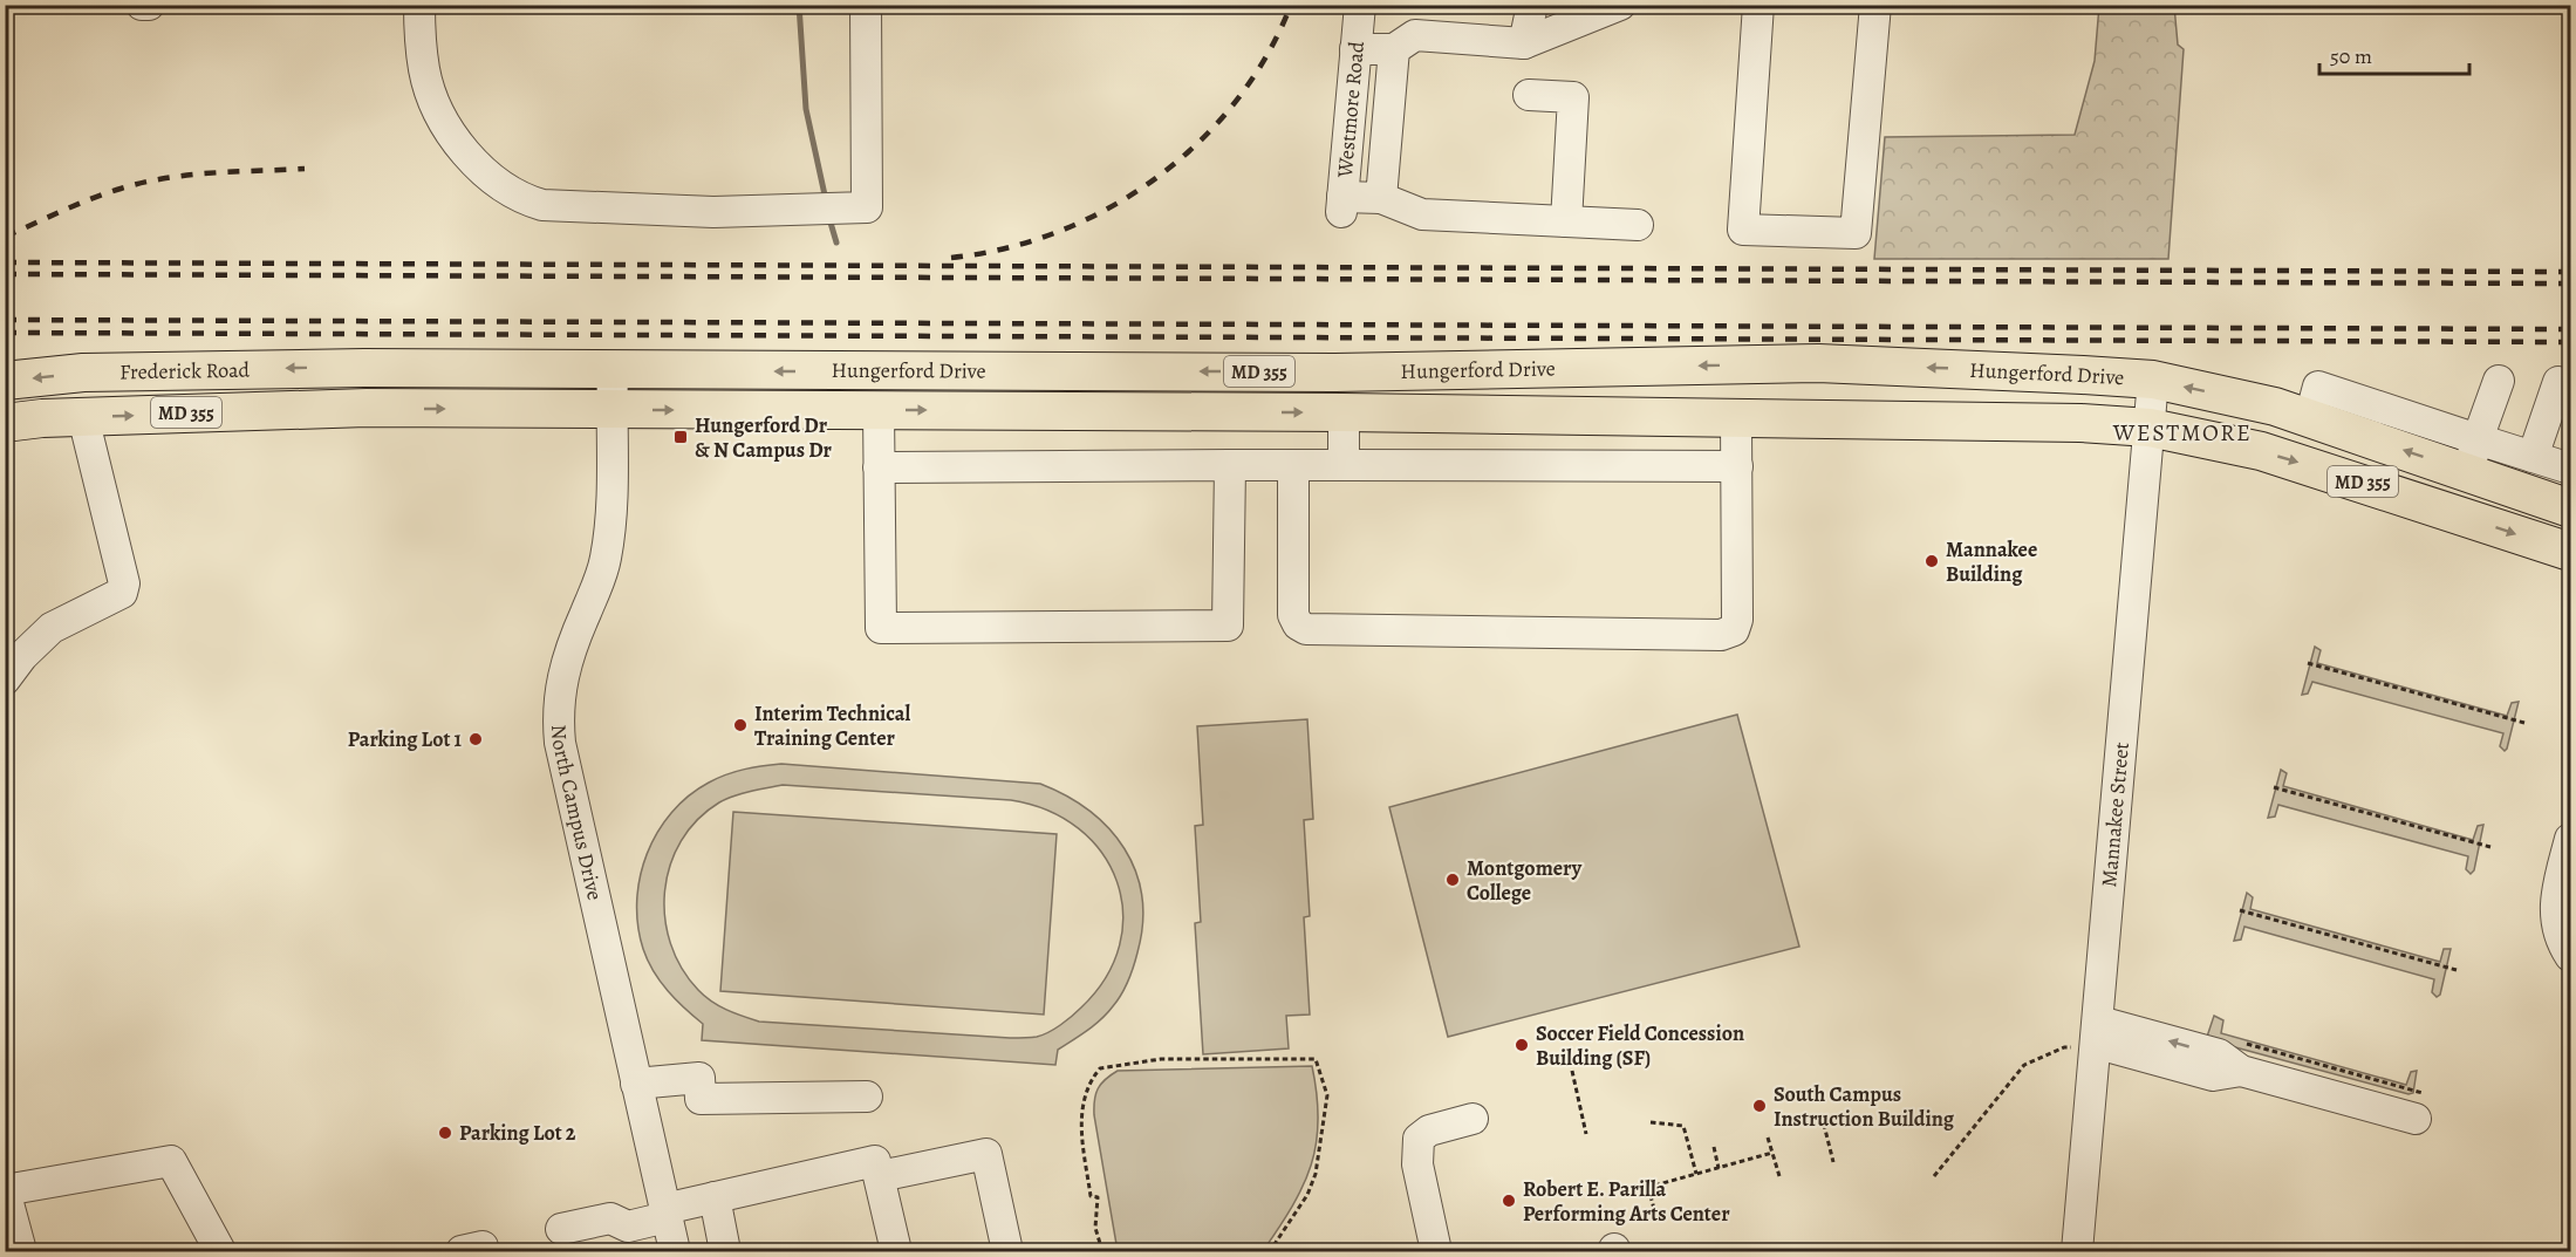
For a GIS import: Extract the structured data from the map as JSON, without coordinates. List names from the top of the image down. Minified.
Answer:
{"streets":{"main road":["Hungerford Drive","Frederick Road","MD 355"],"street":["Westmore Road","North Campus Drive","Mannakee Street"]},"crossings":[["Hungerford Drive","Frederick Road"],["Hungerford Drive","North Campus Drive"],["Hungerford Drive","Mannakee Street"]],"districts":["WESTMORE"],"places":{"transit":["Hungerford Dr & N Campus Dr"],"other":["Mannakee Building","Interim Technical Training Center","Parking Lot 1","Montgomery College","Soccer Field Concession Building (SF)","South Campus Instruction Building","Parking Lot 2","Robert E. Parilla Performing Arts Center"]},"scale_bar":"50 m"}
